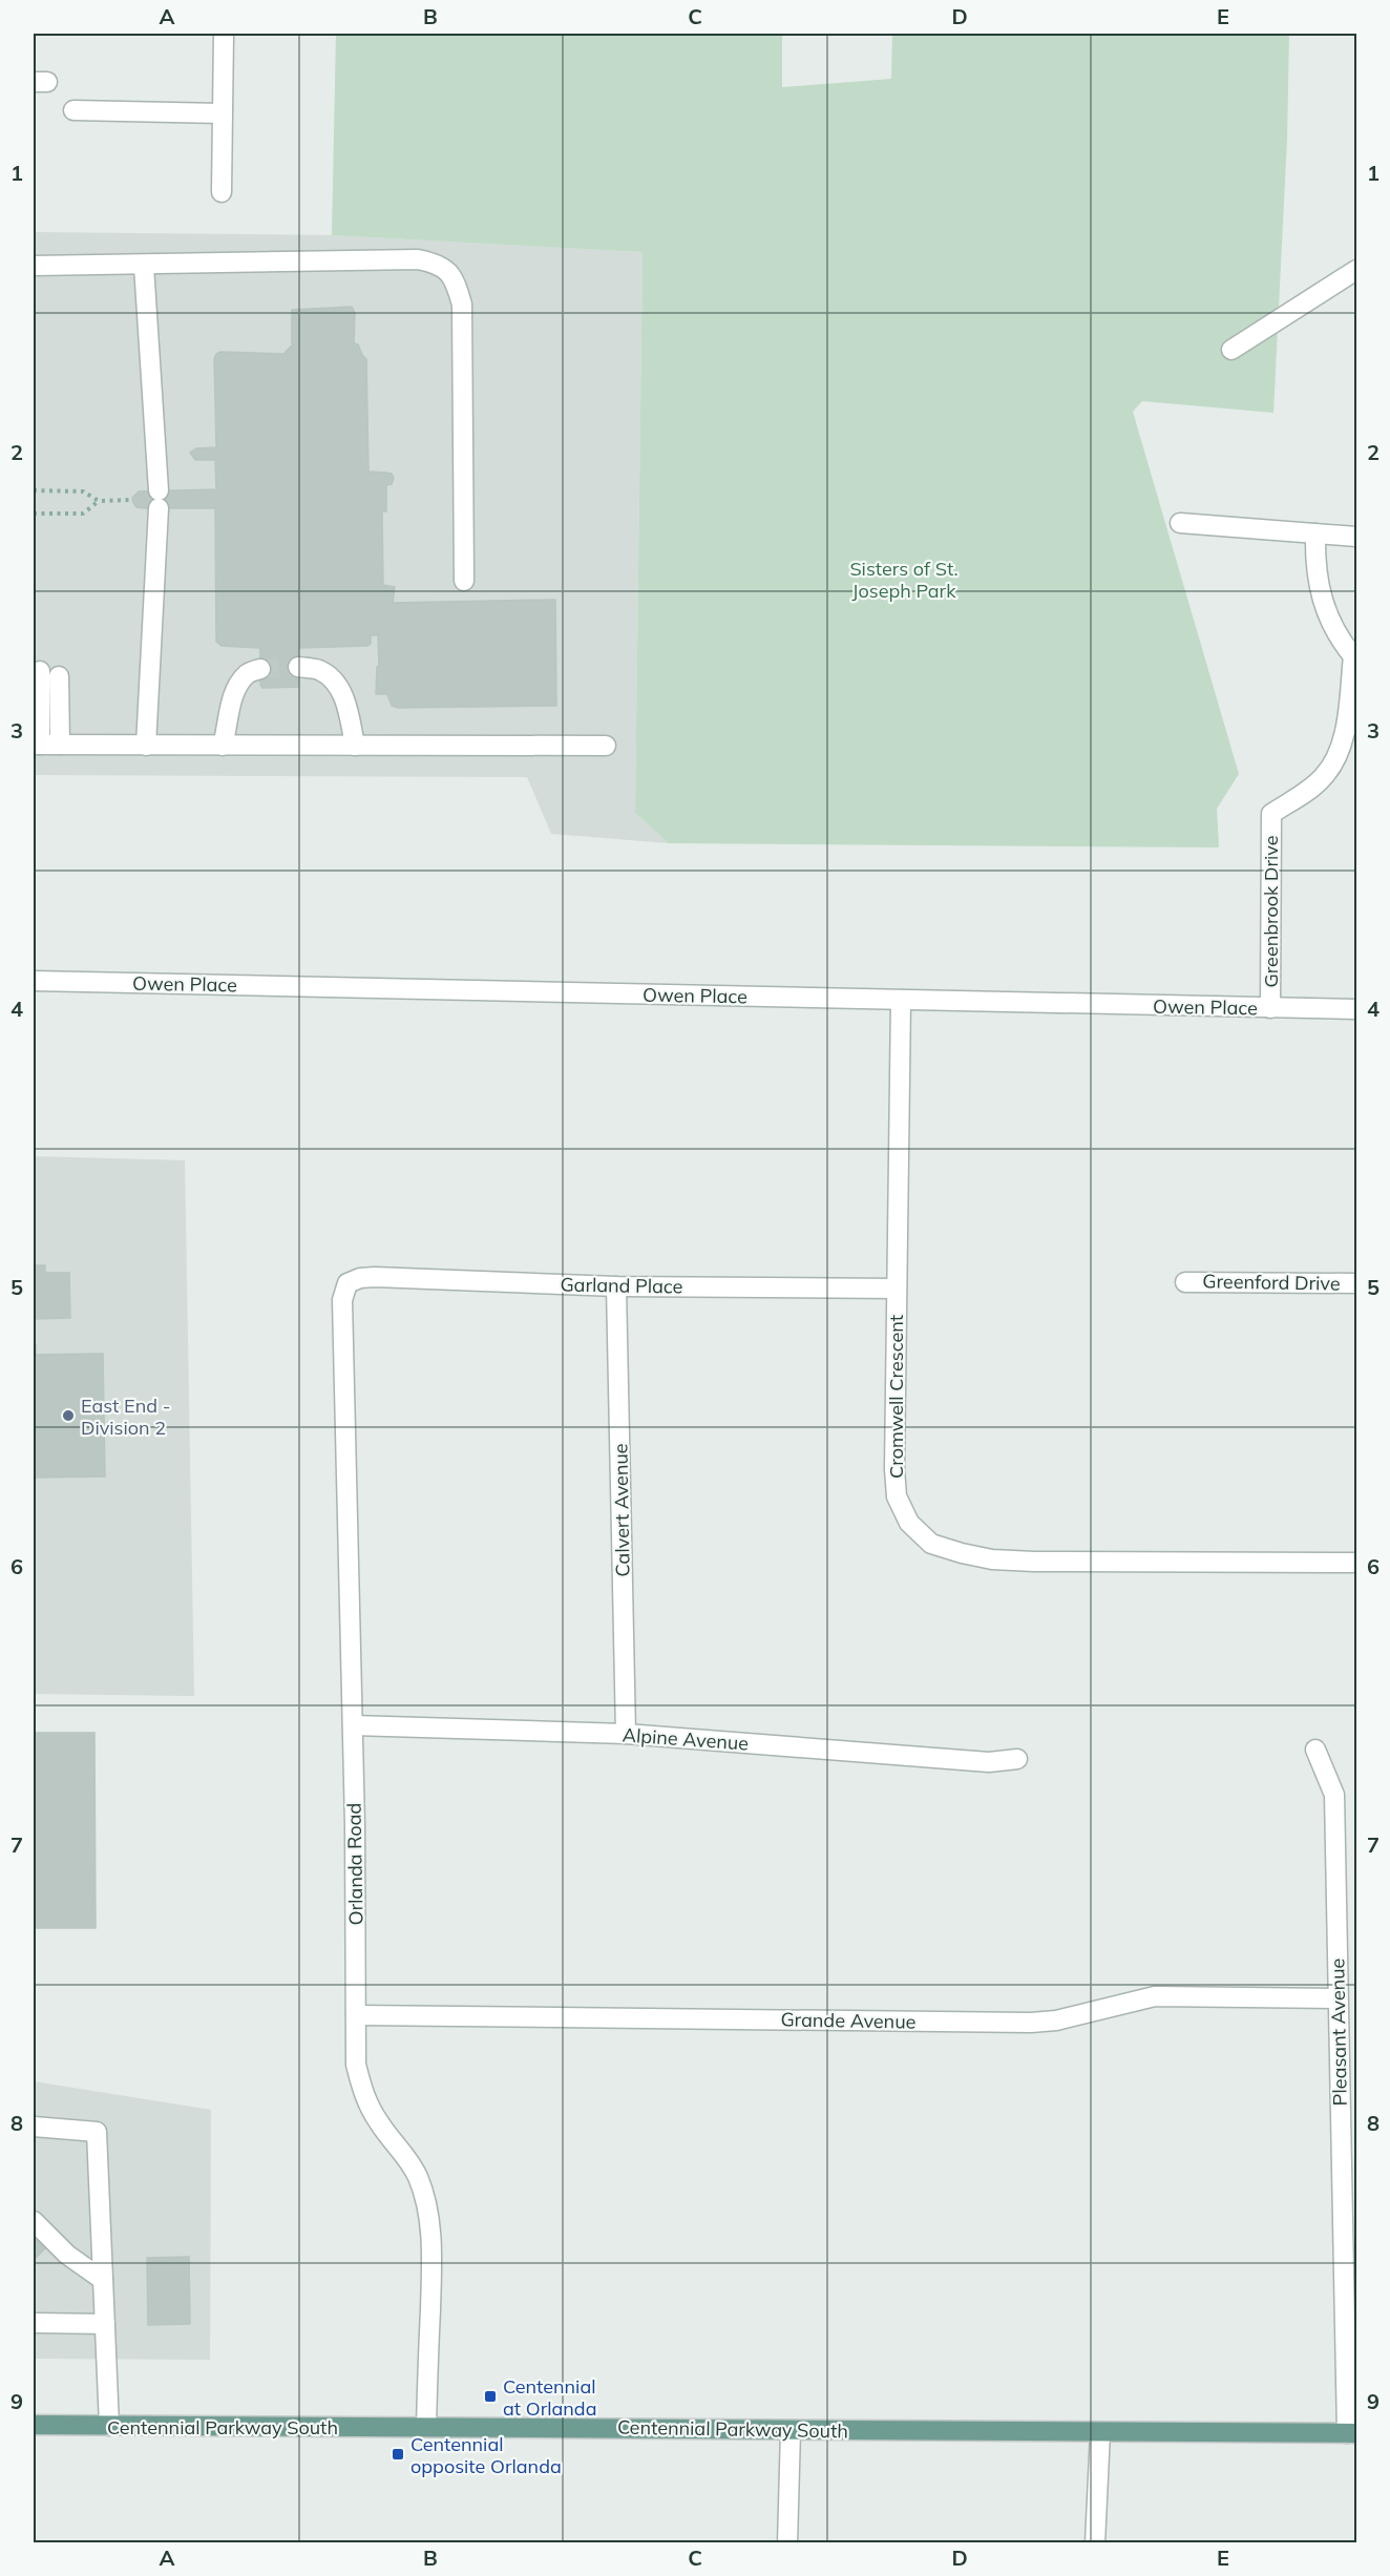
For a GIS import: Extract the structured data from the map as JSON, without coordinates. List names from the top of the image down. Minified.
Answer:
{"streets":{"main road":["Centennial Parkway South"],"street":["Greenbrook Drive","Owen Place","Greenford Drive","Garland Place","Cromwell Crescent","Calvert Avenue","Alpine Avenue","Orlanda Road","Grande Avenue","Pleasant Avenue"]},"crossings":[["Greenbrook Drive","Owen Place"],["Owen Place","Cromwell Crescent"],["Garland Place","Cromwell Crescent"],["Garland Place","Calvert Avenue"],["Garland Place","Orlanda Road"],["Calvert Avenue","Alpine Avenue"],["Alpine Avenue","Orlanda Road"],["Orlanda Road","Grande Avenue"],["Orlanda Road","Centennial Parkway South"],["Grande Avenue","Pleasant Avenue"],["Pleasant Avenue","Centennial Parkway South"]],"parks":["Sisters of St. Joseph Park"],"places":{"other":["East End - Division 2"],"transit":["Centennial at Orlanda","Centennial opposite Orlanda"]},"grid":{"columns":["A","B","C","D","E"],"rows":["1","2","3","4","5","6","7","8","9"]}}
